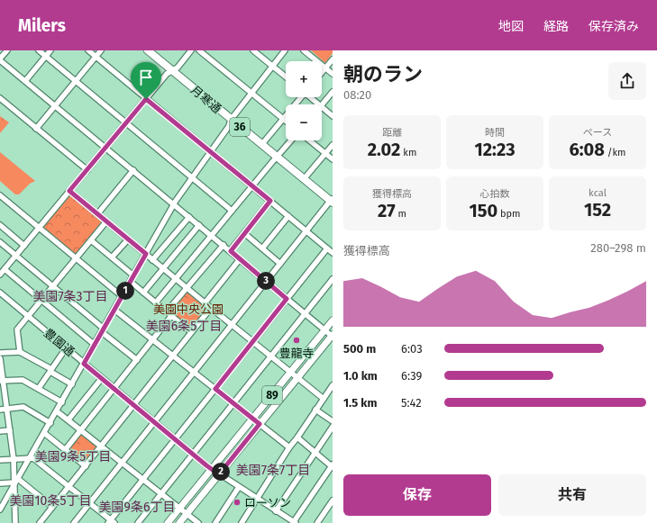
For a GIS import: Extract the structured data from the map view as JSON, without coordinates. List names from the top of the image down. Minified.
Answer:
{"streets":{"highway":["月寒通","36"],"main road":["89"],"street":["豊園通"]},"crossings":[["豊園通","89"]],"districts":["美園7条3丁目","美園6条5丁目","美園9条5丁目","美園7条7丁目","美園10条5丁目","美園9条6丁目"],"parks":["美園中央公園"],"places":["豊龍寺","ローソン"],"page":{"header":"Milers","nav":["地図","経路","保存済み"],"heading":["朝のラン","08:20"],"map_buttons":["+","−"],"stats":[["距離","2.02 km"],["時間","12:23"],["ペース","6:08 /km"],["獲得標高","27 m"],["心拍数","150 bpm"],["kcal","152"]],"chart":["獲得標高","280–298 m"],"pins":["3","1","2"],"list":[{"name":"500 m","note":"6:03"},{"name":"1.0 km","note":"6:39"},{"name":"1.5 km","note":"5:42"}],"buttons":["保存","共有"]}}
